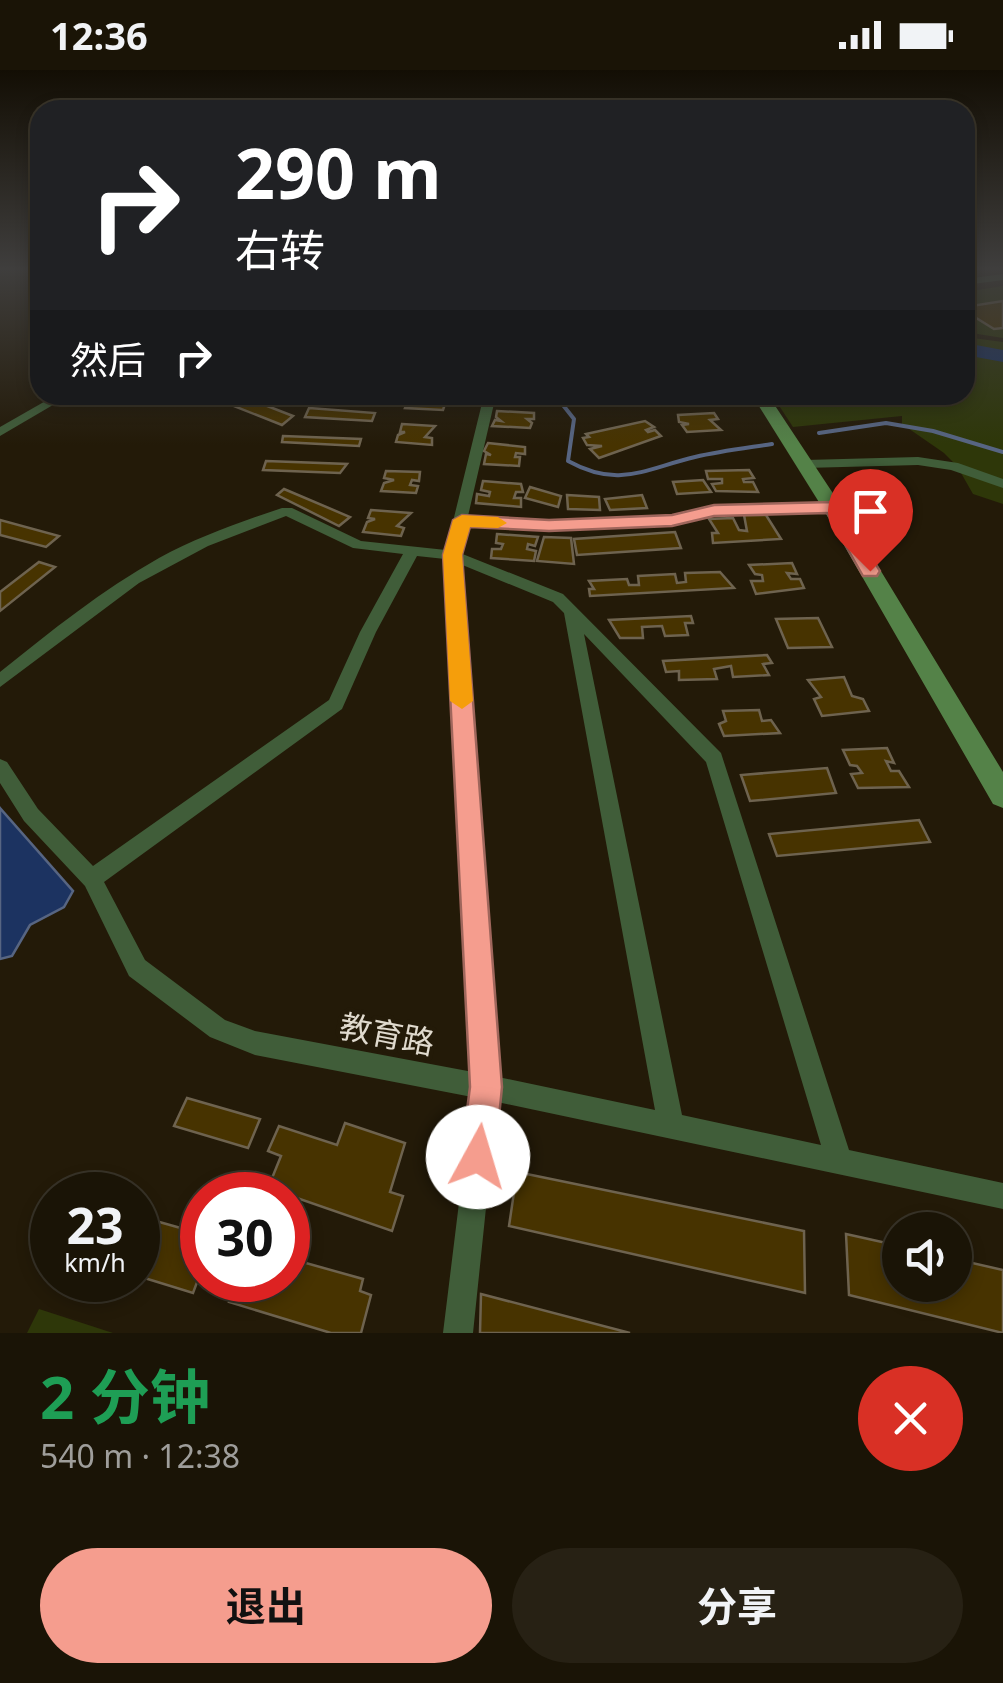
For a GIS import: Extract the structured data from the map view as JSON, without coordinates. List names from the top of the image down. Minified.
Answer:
{"streets":{"street":["教育路"]},"page":{"status":"12:36","turn":["290 m","右转"],"then":"然后","speed":"23 km/h","limit":"30","heading":["2 分钟","540 m · 12:38"],"buttons":["退出","分享"]}}
